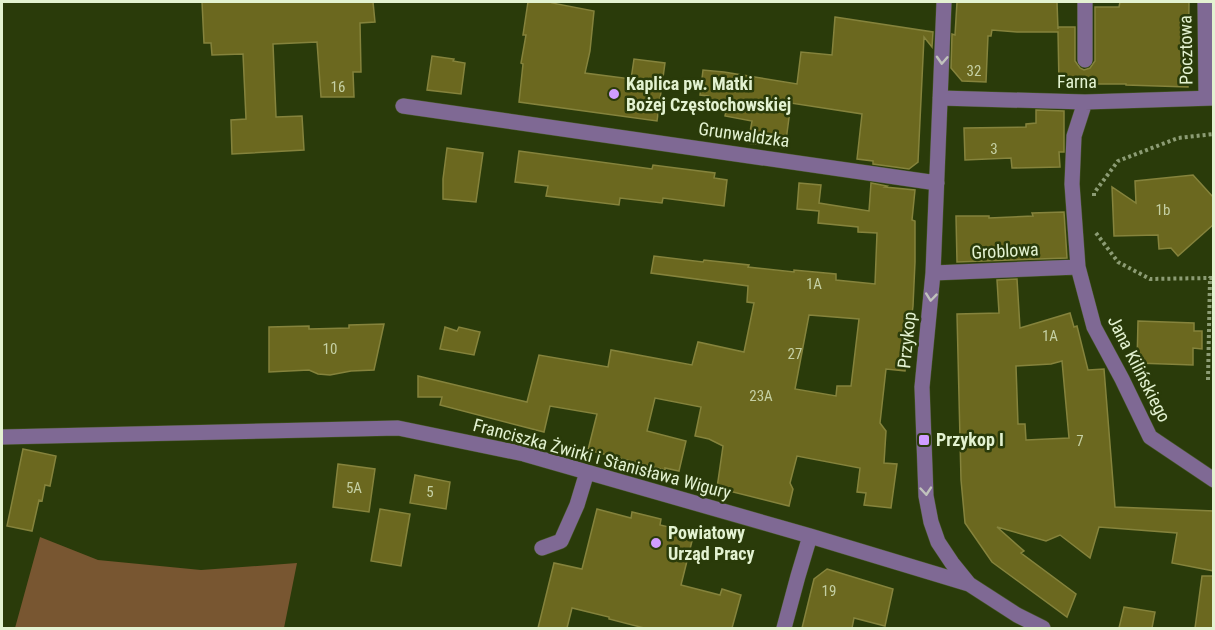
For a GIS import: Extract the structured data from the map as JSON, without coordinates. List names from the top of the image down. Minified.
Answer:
{"streets":{"street":["Pocztowa","Farna","Grunwaldzka","Groblowa","Przykop","Jana Kilińskiego","Franciszka Żwirki i Stanisława Wigury"]},"crossings":[["Pocztowa","Farna"],["Farna","Przykop"],["Farna","Jana Kilińskiego"],["Grunwaldzka","Przykop"],["Groblowa","Przykop"],["Groblowa","Jana Kilińskiego"],["Przykop","Franciszka Żwirki i Stanisława Wigury"]],"one_way":["Przykop"],"places":{"other":["Kaplica pw. Matki Bożej Częstochowskiej","Powiatowy Urząd Pracy"],"transit":["Przykop I"]},"house_numbers":["32","16","3","1b","1A","1A","10","27","23A","7","5A","5","19"]}
